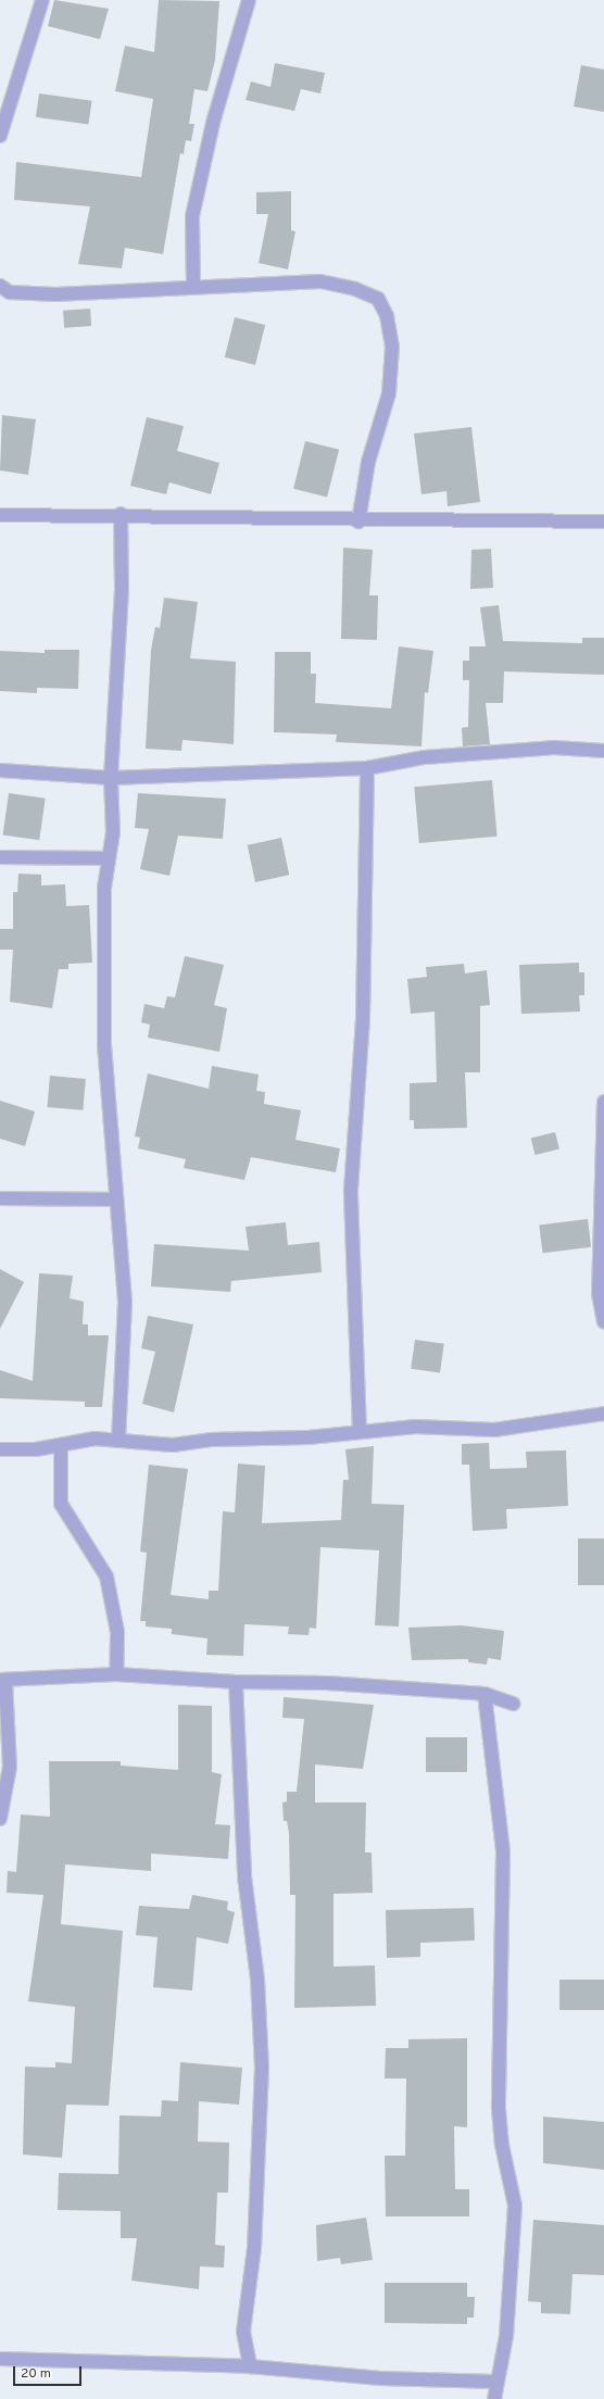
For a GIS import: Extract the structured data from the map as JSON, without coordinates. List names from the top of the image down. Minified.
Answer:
{"scale_bar":"20 m"}
